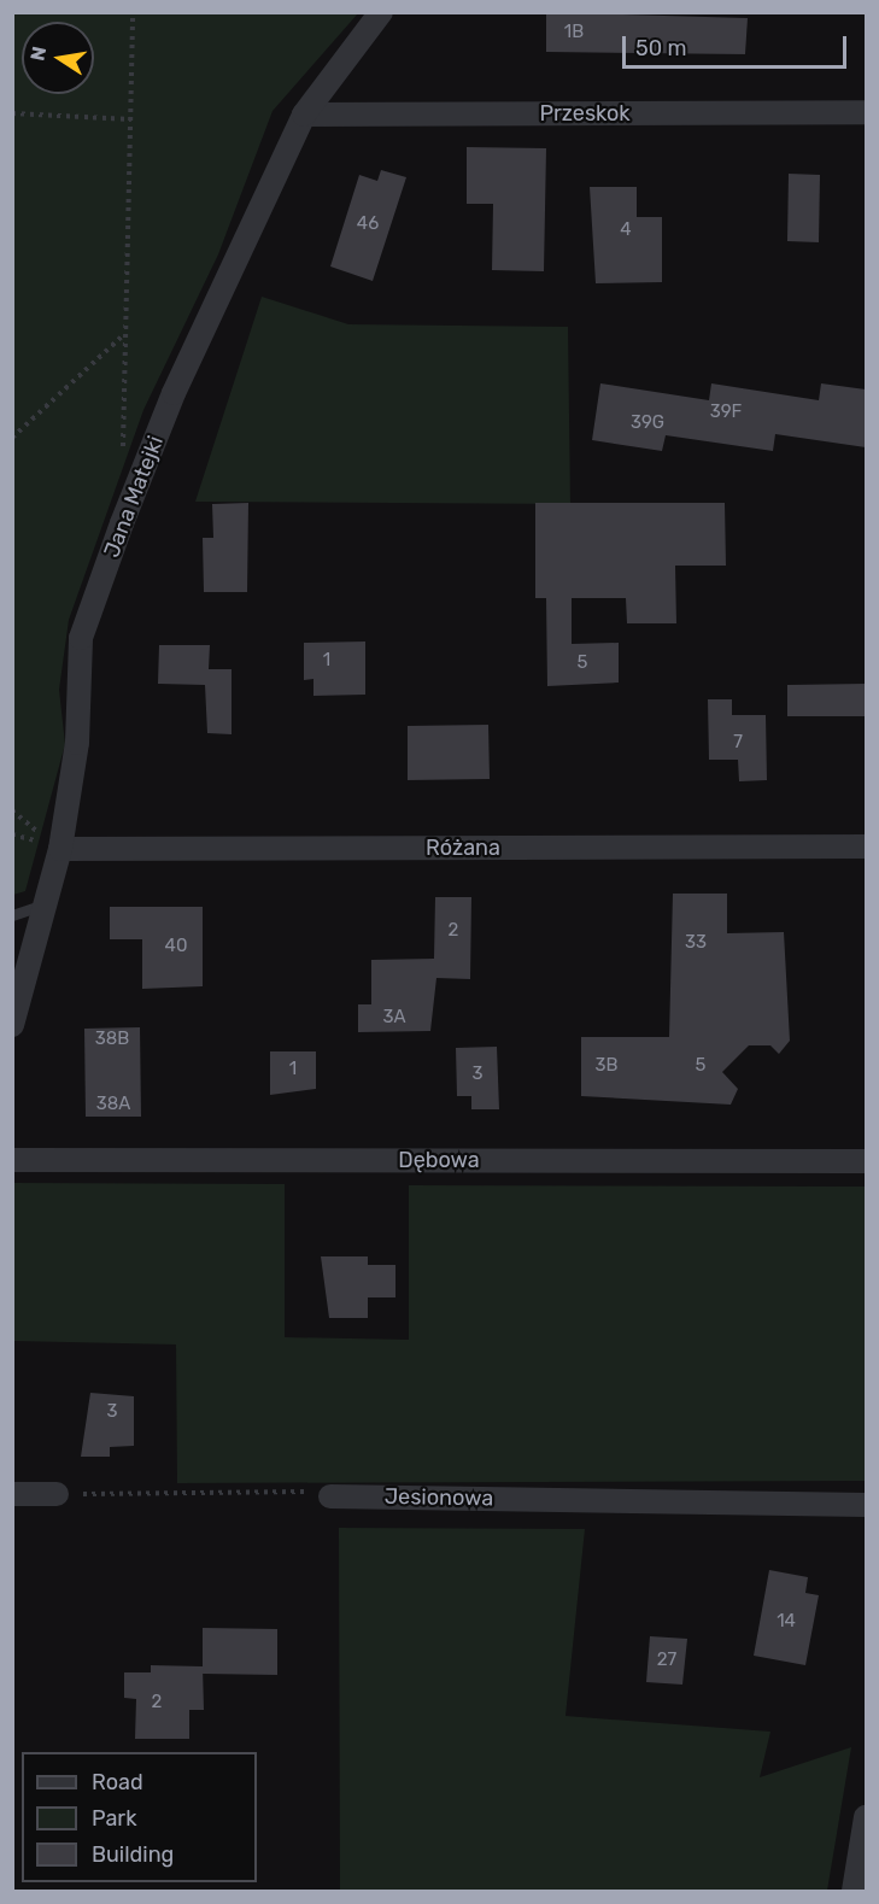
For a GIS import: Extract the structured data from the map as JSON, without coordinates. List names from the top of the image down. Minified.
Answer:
{"streets":{"street":["Przeskok","Jana Matejki","Różana","Dębowa","Jesionowa"]},"crossings":[["Przeskok","Jana Matejki"],["Jana Matejki","Różana"]],"house_numbers":["1B","46","4","39F","39G","1","5","7","2","33","40","3A","38B","3B","5","1","3","38A","3","14","27","2"],"legend":["Road","Park","Building"],"scale_bar":"50 m","north":"left"}
